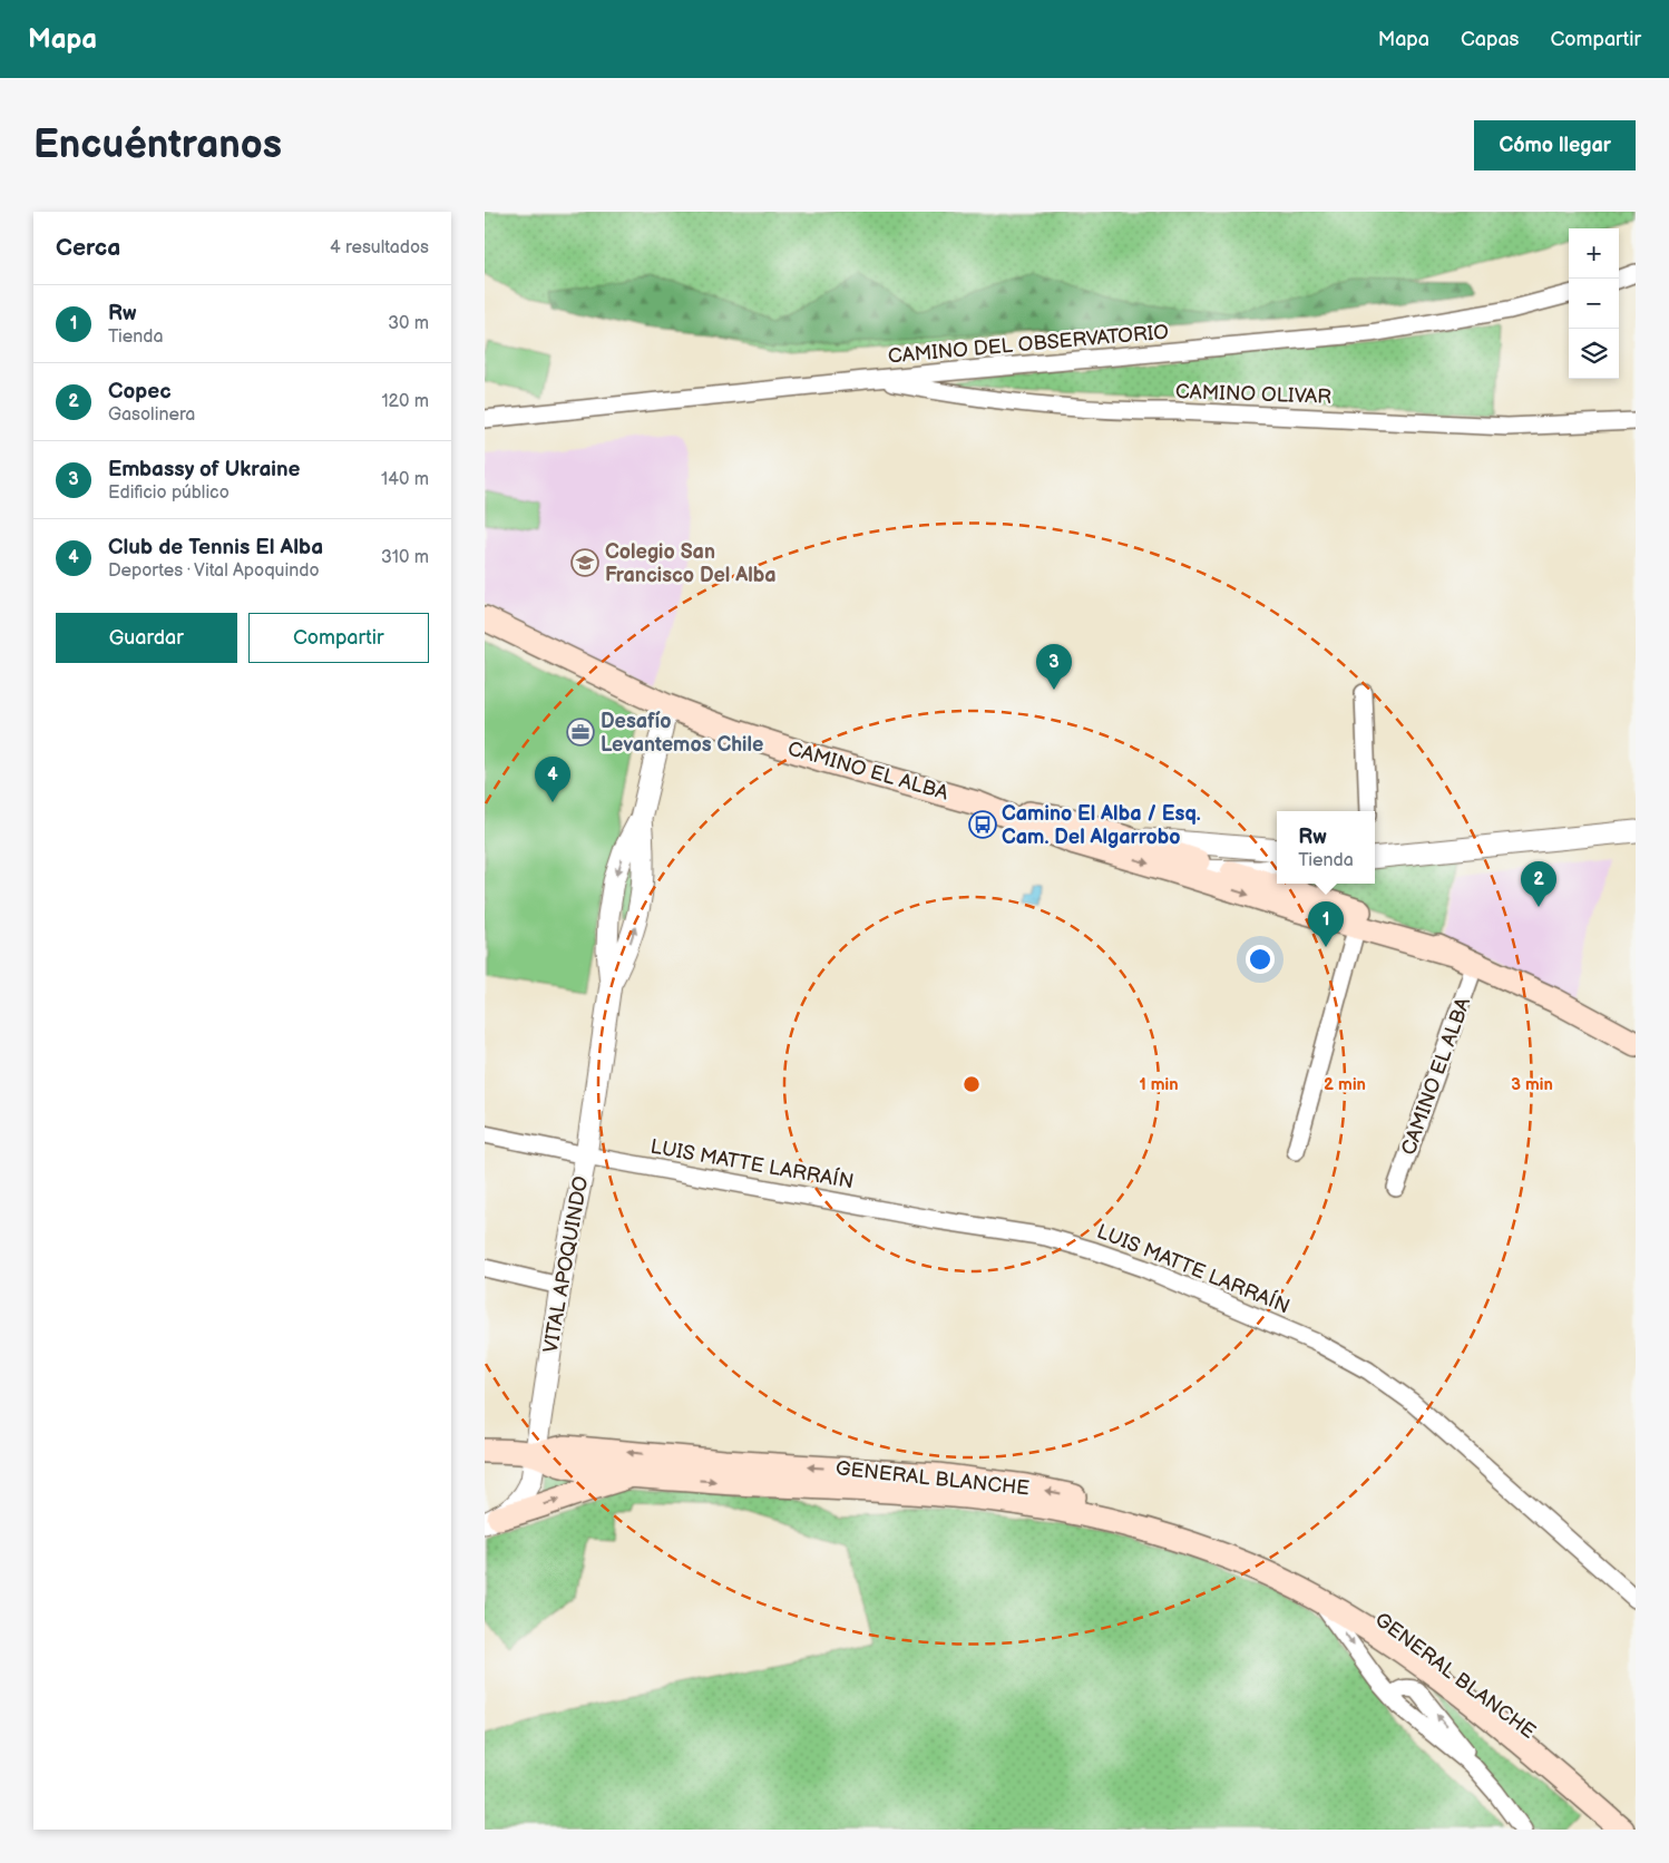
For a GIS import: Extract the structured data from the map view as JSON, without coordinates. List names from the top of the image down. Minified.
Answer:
{"streets":{"main road":["CAMINO EL ALBA","GENERAL BLANCHE"],"street":["CAMINO DEL OBSERVATORIO","CAMINO OLIVAR","LUIS MATTE LARRAÍN","VITAL APOQUINDO"]},"crossings":[["CAMINO DEL OBSERVATORIO","CAMINO OLIVAR"],["CAMINO EL ALBA","VITAL APOQUINDO"],["LUIS MATTE LARRAÍN","VITAL APOQUINDO"],["VITAL APOQUINDO","GENERAL BLANCHE"]],"places":{"school or university":["Colegio San Francisco Del Alba"],"office":["Desafío Levantemos Chile"],"bus stop":["Camino El Alba / Esq. Cam. Del Algarrobo"]},"page":{"header":"Mapa","nav":["Mapa","Capas","Compartir"],"buttons":["Cómo llegar",["Guardar","Compartir"]],"title":"Encuéntranos","heading":["Cerca","4 resultados"],"map_buttons":["+","−"],"list":[{"mark":"1","name":"Rw","note":"Tienda","value":"30 m"},{"mark":"2","name":"Copec","note":"Gasolinera","value":"120 m"},{"mark":"3","name":"Embassy of Ukraine","note":"Edificio público","value":"140 m"},{"mark":"4","name":"Club de Tennis El Alba","note":"Deportes · Vital Apoquindo","value":"310 m"}],"pins":["3","4","2","1"],"popup":["Rw","Tienda"]},"rings":["1 min","2 min","3 min"]}
